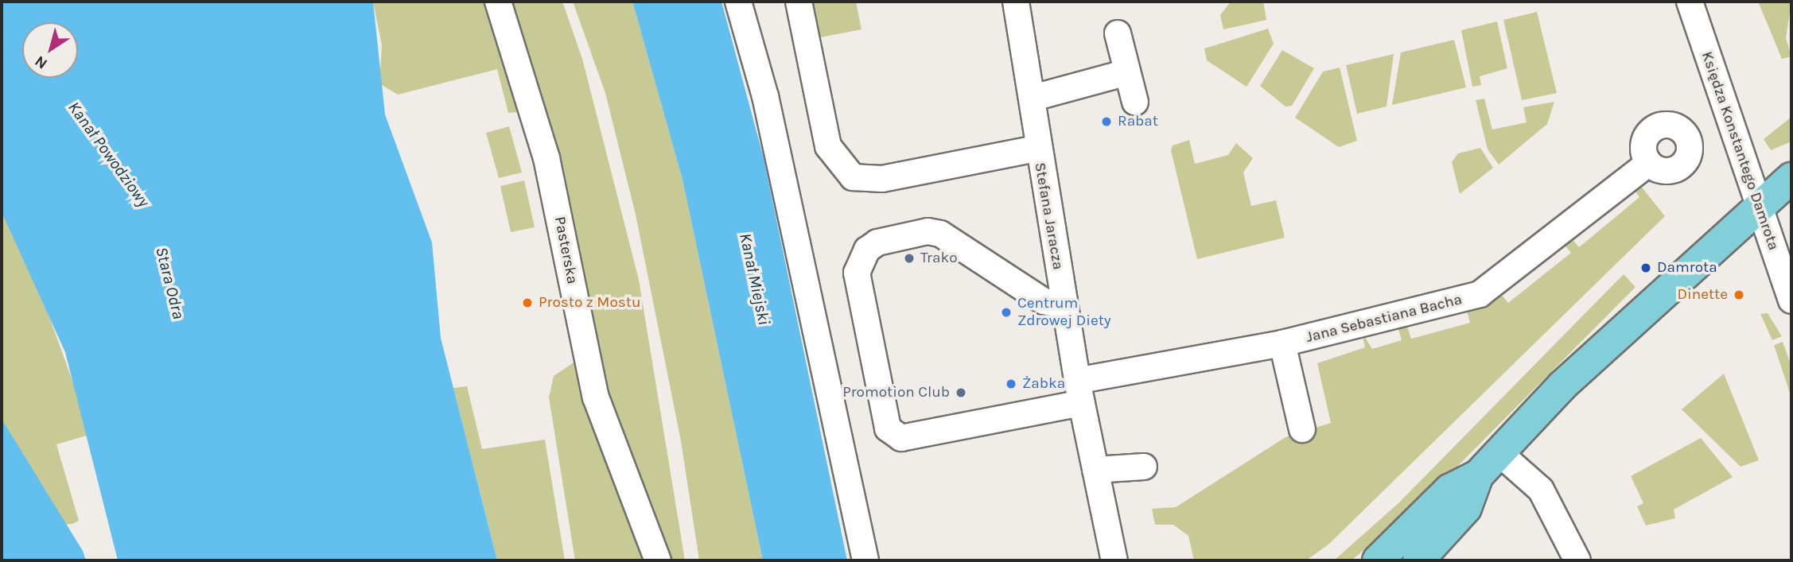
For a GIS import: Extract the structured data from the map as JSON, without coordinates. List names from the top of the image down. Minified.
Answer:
{"streets":{"street":["Księdza Konstantego Damrota","Stefana Jaracza","Pasterska","Jana Sebastiana Bacha"]},"crossings":[["Stefana Jaracza","Jana Sebastiana Bacha"]],"water":["Kanał Powodziowy","Kanał Miejski","Stara Odra"],"places":["Rabat","Trako","Damrota","Dinette","Prosto z Mostu","Centrum Zdrowej Diety","Żabka","Promotion Club"],"north":"bottom left"}
